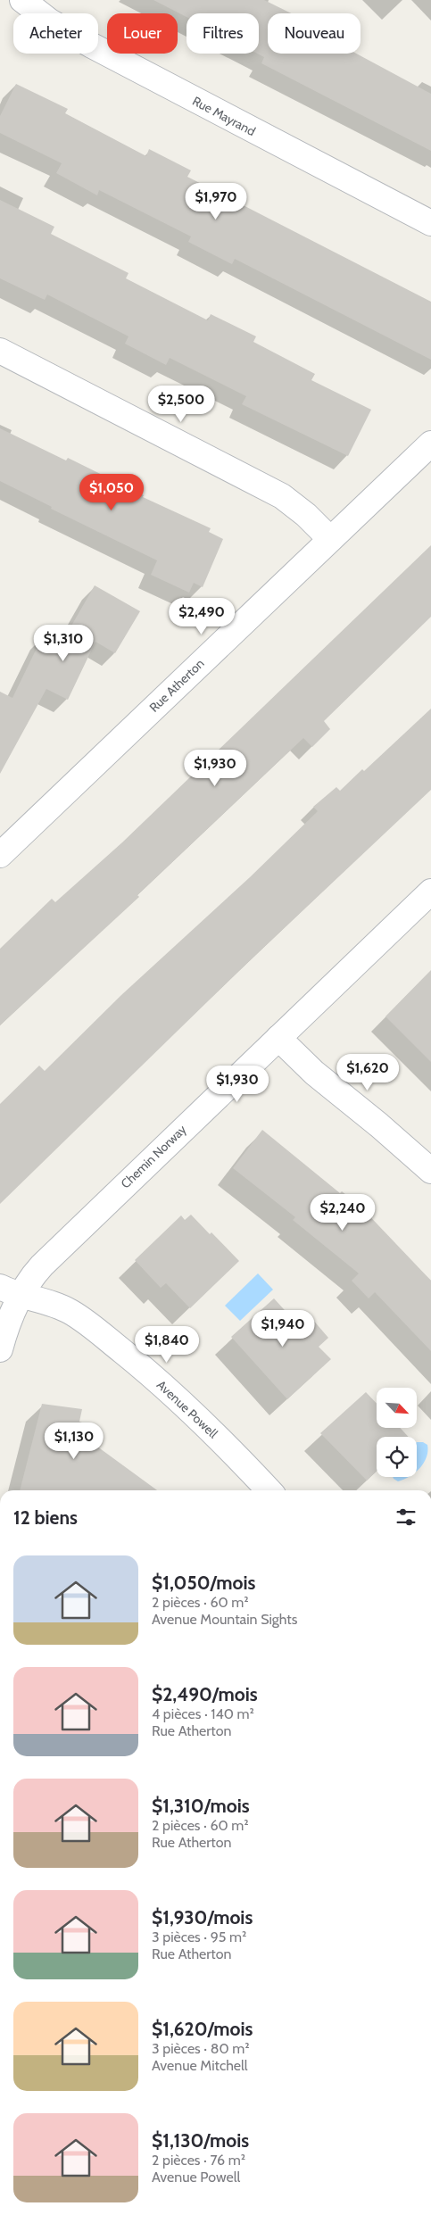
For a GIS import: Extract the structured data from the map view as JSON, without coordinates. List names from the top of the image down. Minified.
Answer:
{"streets":{"street":["Rue Mayrand","Rue Atherton","Chemin Norway","Avenue Powell"]},"crossings":[["Chemin Norway","Avenue Powell"]],"north":"bottom right","page":{"chip":["Acheter","Louer","Filtres","Nouveau"],"price":["$1,970","$2,500","$1,050","$2,490","$1,310","$1,930","$1,620","$1,930","$2,240","$1,940","$1,840","$1,130"],"heading":"12 biens","list":[{"name":"$1,050/mois","note":"2 pièces · 60 m² · Avenue Mountain Sights"},{"name":"$2,490/mois","note":"4 pièces · 140 m² · Rue Atherton"},{"name":"$1,310/mois","note":"2 pièces · 60 m² · Rue Atherton"},{"name":"$1,930/mois","note":"3 pièces · 95 m² · Rue Atherton"},{"name":"$1,620/mois","note":"3 pièces · 80 m² · Avenue Mitchell"},{"name":"$1,130/mois","note":"2 pièces · 76 m² · Avenue Powell"}]}}
